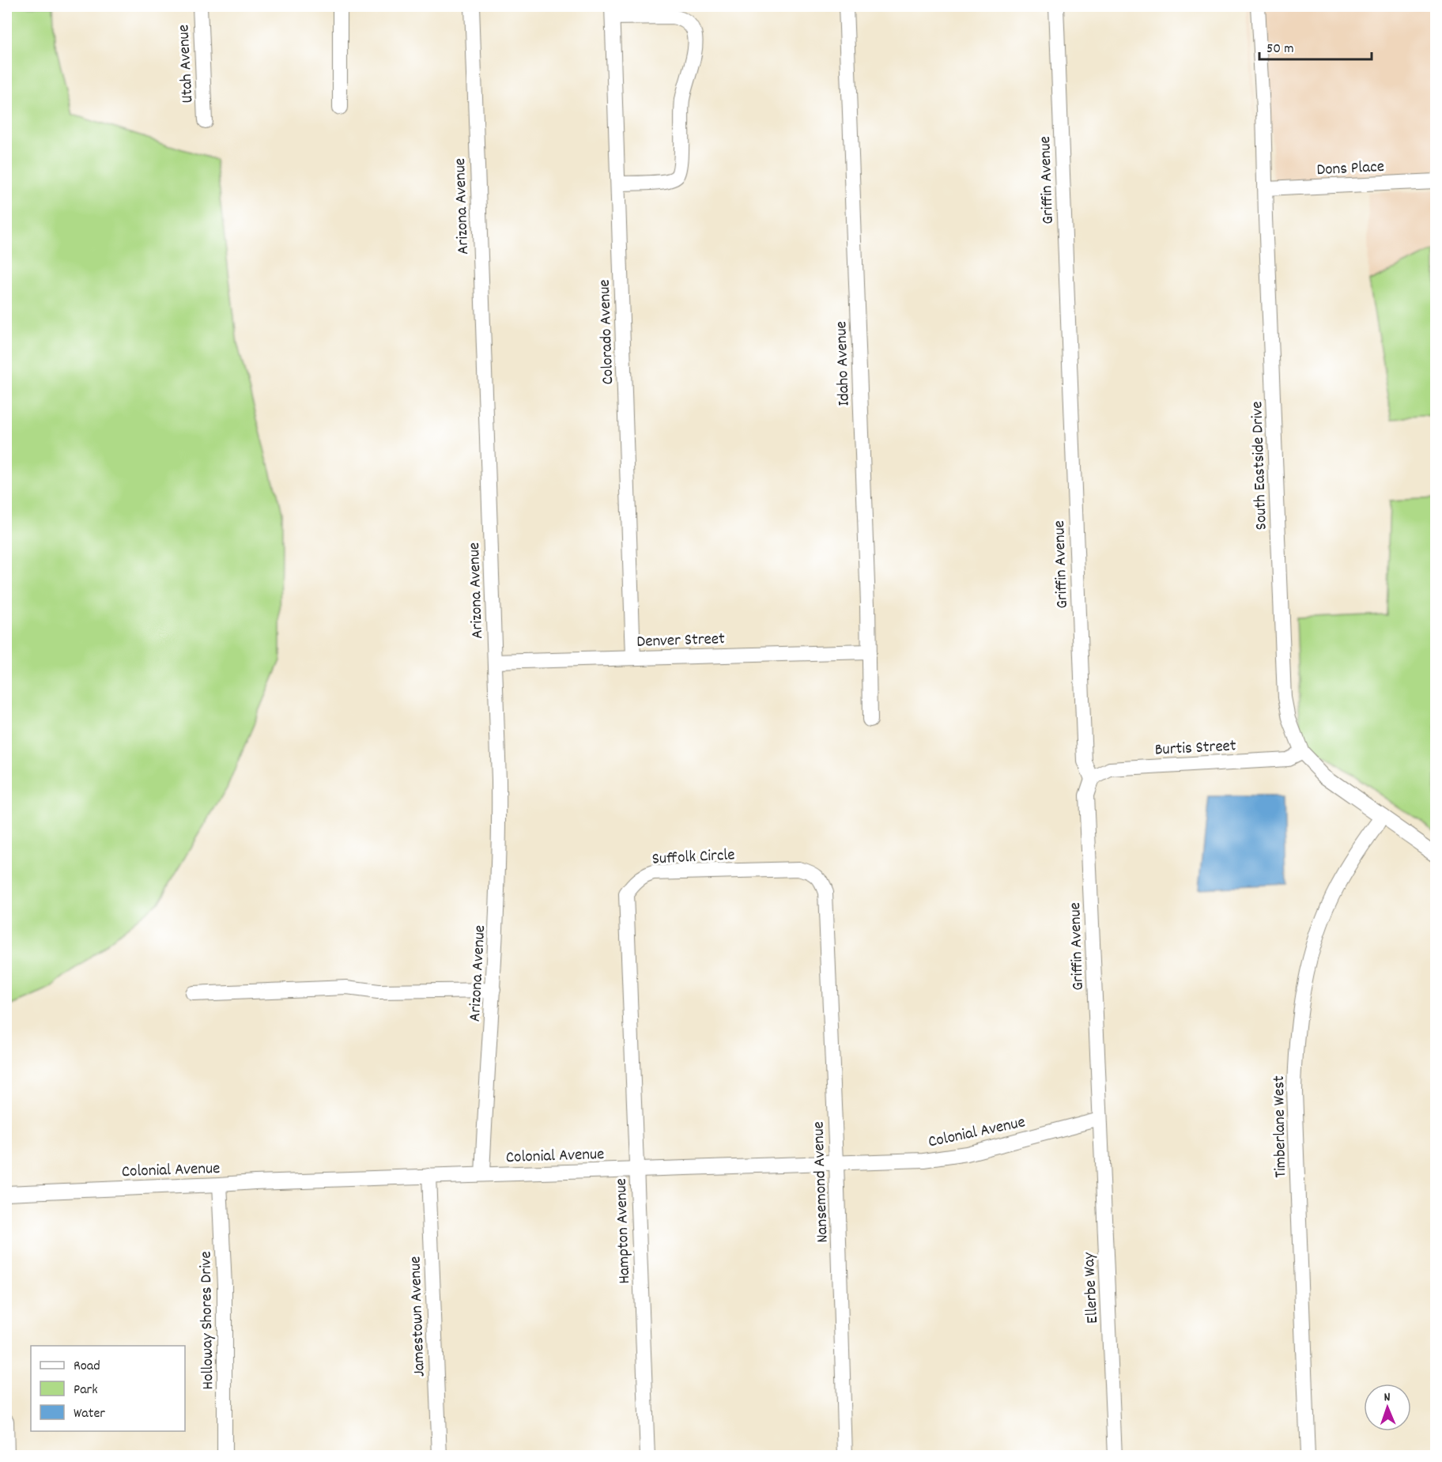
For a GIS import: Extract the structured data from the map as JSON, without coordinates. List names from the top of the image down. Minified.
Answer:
{"streets":{"street":["Utah Avenue","Dons Place","Griffin Avenue","Arizona Avenue","Colorado Avenue","Idaho Avenue","South Eastside Drive","Denver Street","Burtis Street","Suffolk Circle","Timberlane West","Colonial Avenue","Nansemond Avenue","Hampton Avenue","Ellerbe Way","Jamestown Avenue","Holloway Shores Drive"]},"crossings":[["Dons Place","South Eastside Drive"],["Griffin Avenue","Burtis Street"],["Griffin Avenue","Colonial Avenue"],["Griffin Avenue","Ellerbe Way"],["Arizona Avenue","Denver Street"],["Arizona Avenue","Colonial Avenue"],["Colorado Avenue","Denver Street"],["Idaho Avenue","Denver Street"],["South Eastside Drive","Burtis Street"],["South Eastside Drive","Timberlane West"],["Suffolk Circle","Nansemond Avenue"],["Suffolk Circle","Hampton Avenue"],["Colonial Avenue","Nansemond Avenue"],["Colonial Avenue","Hampton Avenue"],["Colonial Avenue","Ellerbe Way"],["Colonial Avenue","Jamestown Avenue"],["Colonial Avenue","Holloway Shores Drive"]],"legend":["Road","Park","Water"],"scale_bar":"50 m","north":"top"}
